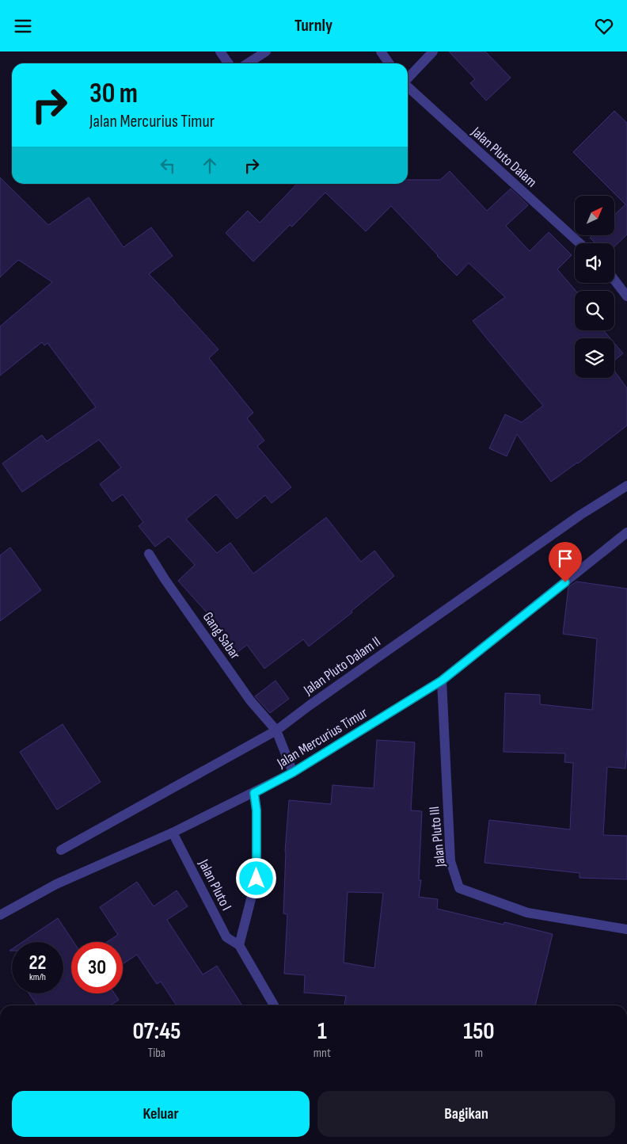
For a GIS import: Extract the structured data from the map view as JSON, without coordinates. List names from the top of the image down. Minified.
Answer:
{"streets":{"street":["Jalan Pluto Dalam","Gang Sabar","Jalan Pluto Dalam II","Jalan Mercurius Timur","Jalan Pluto III","Jalan Pluto I"]},"crossings":[["Gang Sabar","Jalan Pluto Dalam II"],["Gang Sabar","Jalan Mercurius Timur"],["Jalan Mercurius Timur","Jalan Pluto III"],["Jalan Mercurius Timur","Jalan Pluto I"]],"north":"top right","page":{"header":"Turnly","turn":["30 m","Jalan Mercurius Timur"],"speed":"22 km/h","limit":"30","eta":["07:45","Tiba","1","mnt","150","m"],"buttons":["Keluar","Bagikan"]}}
